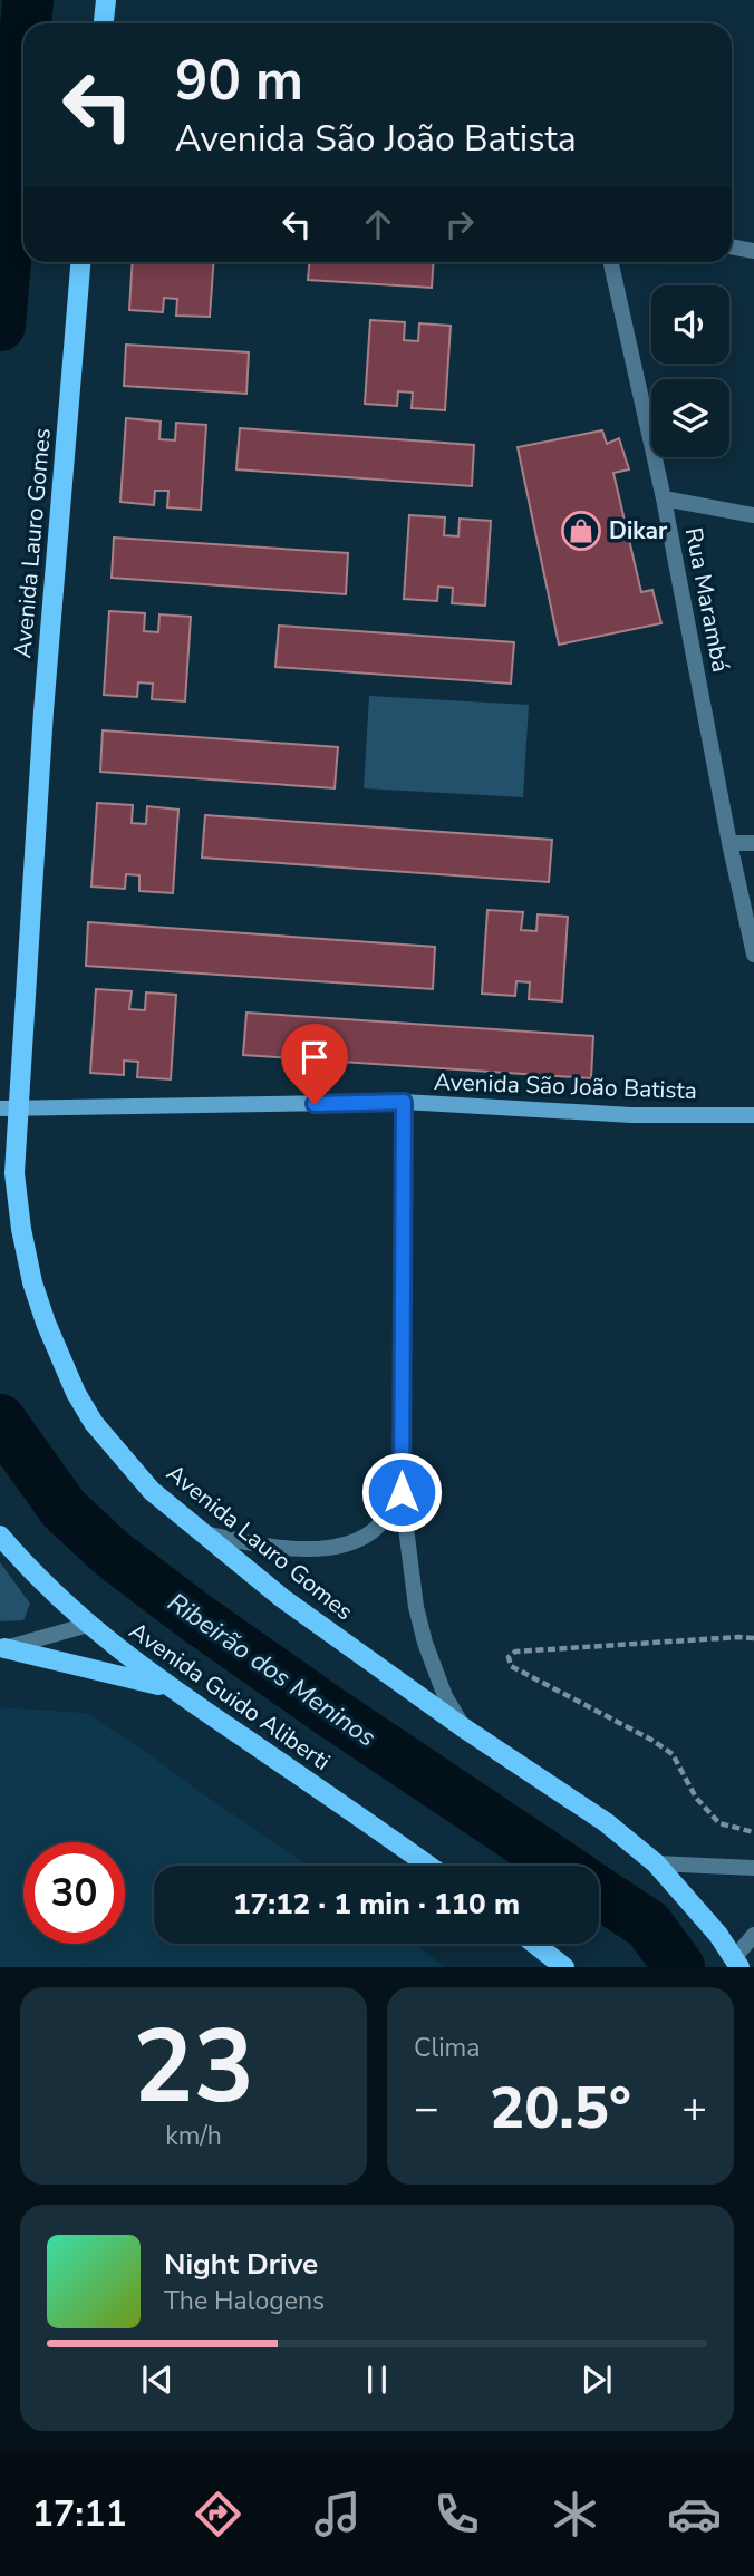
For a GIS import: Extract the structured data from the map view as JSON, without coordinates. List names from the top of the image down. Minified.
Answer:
{"streets":{"main road":["Avenida Lauro Gomes","Avenida São João Batista","Avenida Guido Aliberti"],"street":["Rua Marambá"]},"crossings":[["Avenida Lauro Gomes","Avenida São João Batista"]],"water":["Ribeirão dos Meninos"],"places":{"shop":["Dikar"]},"page":{"turn":["90 m","Avenida São João Batista"],"limit":"30","trip":"17:12 · 1 min · 110 m","tile":[["23","km/h"],"Clima"],"heat":["−","20.5°","+"],"song":["Night Drive","The Halogens"],"tabs":"17:11"}}
